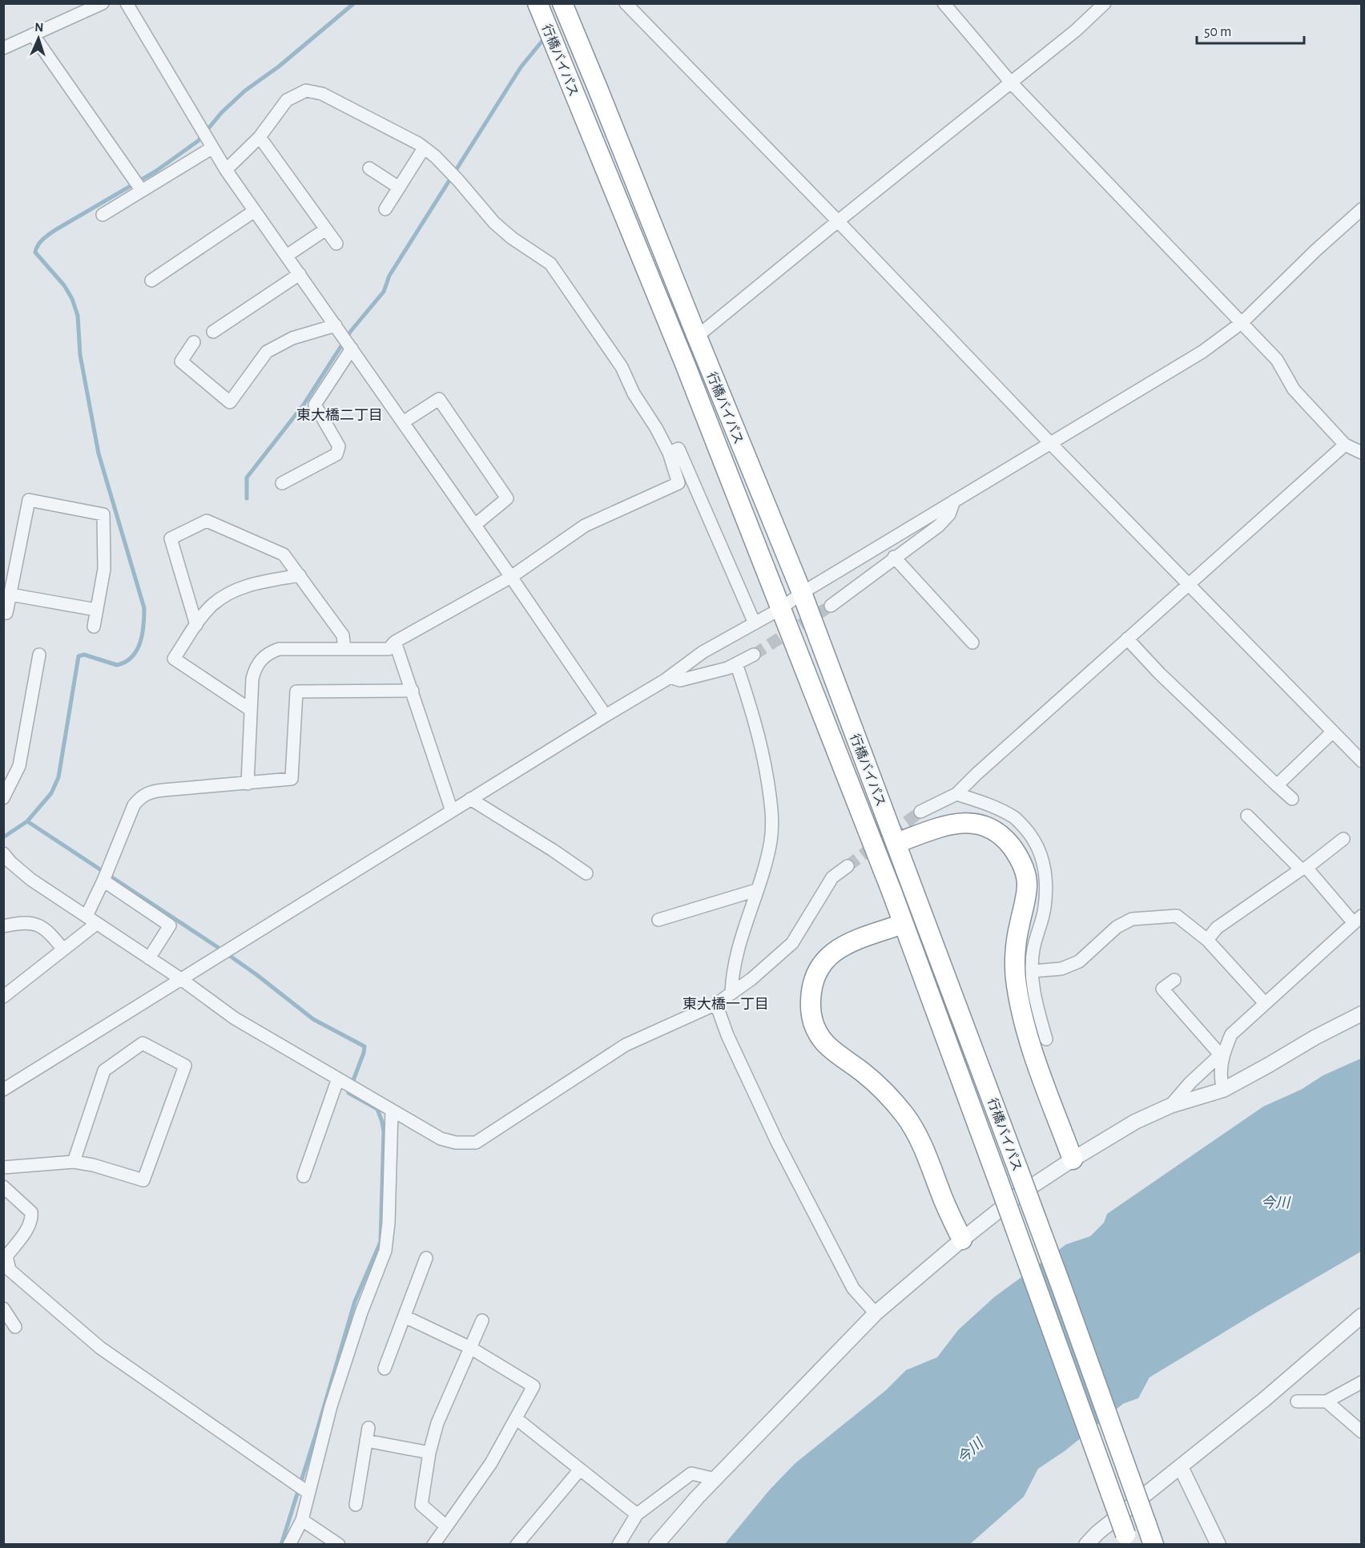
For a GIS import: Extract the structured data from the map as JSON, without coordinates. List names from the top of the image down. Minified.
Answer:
{"streets":{"highway":["行橋バイパス"]},"districts":["東大橋二丁目","東大橋一丁目"],"water":["今川"],"scale_bar":"50 m","north":"top"}
